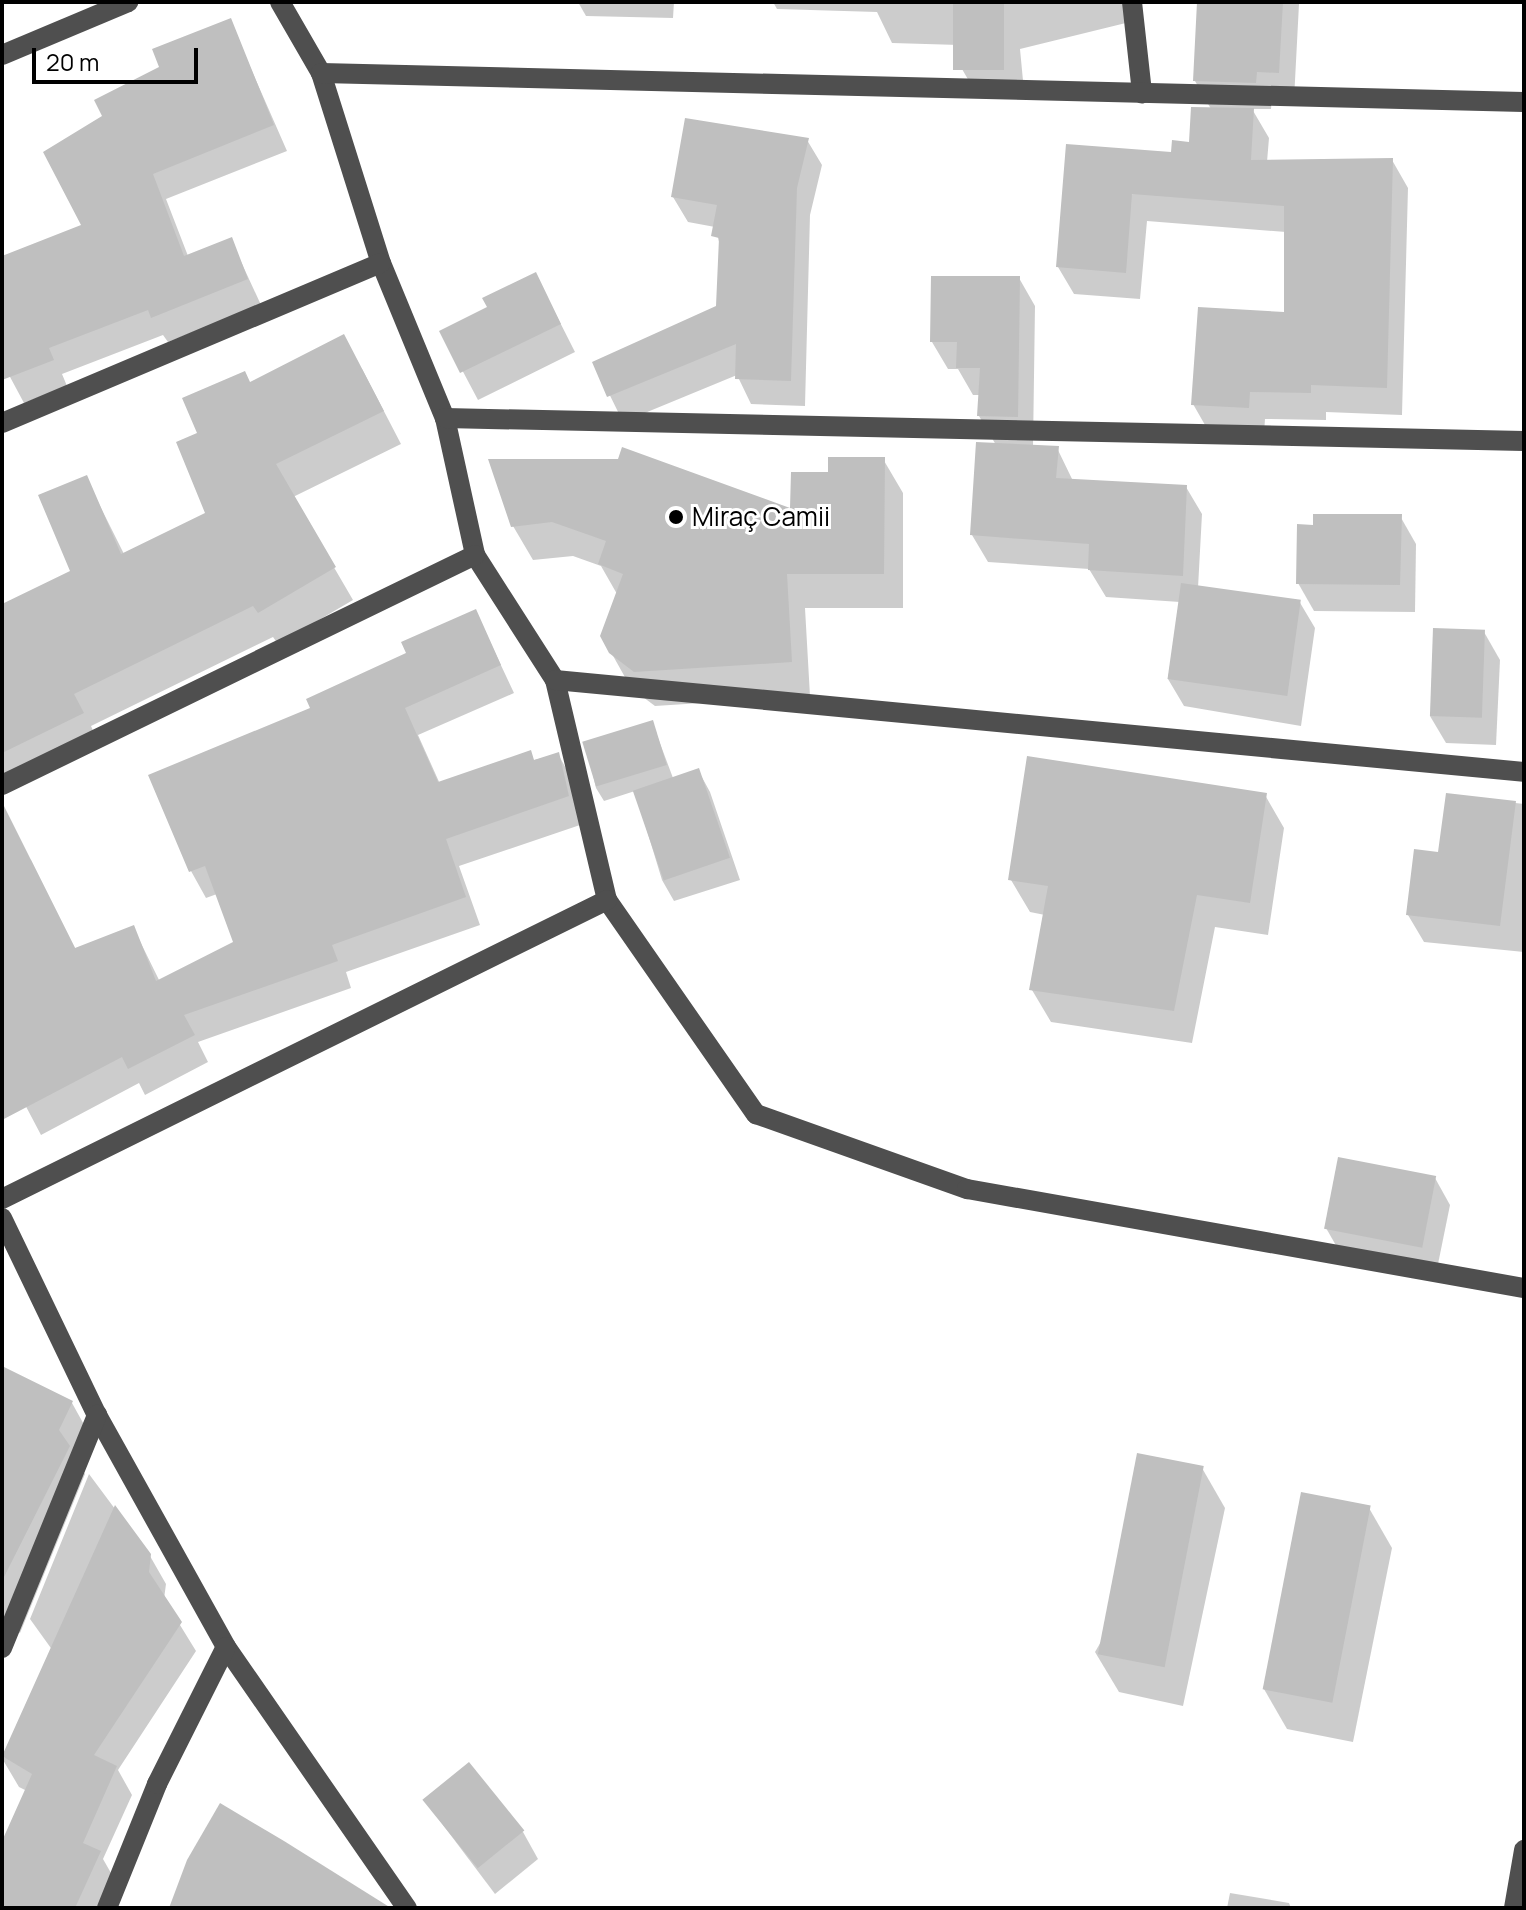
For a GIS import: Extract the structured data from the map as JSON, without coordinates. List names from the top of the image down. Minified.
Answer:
{"places":["Miraç Camii"],"scale_bar":"20 m"}
